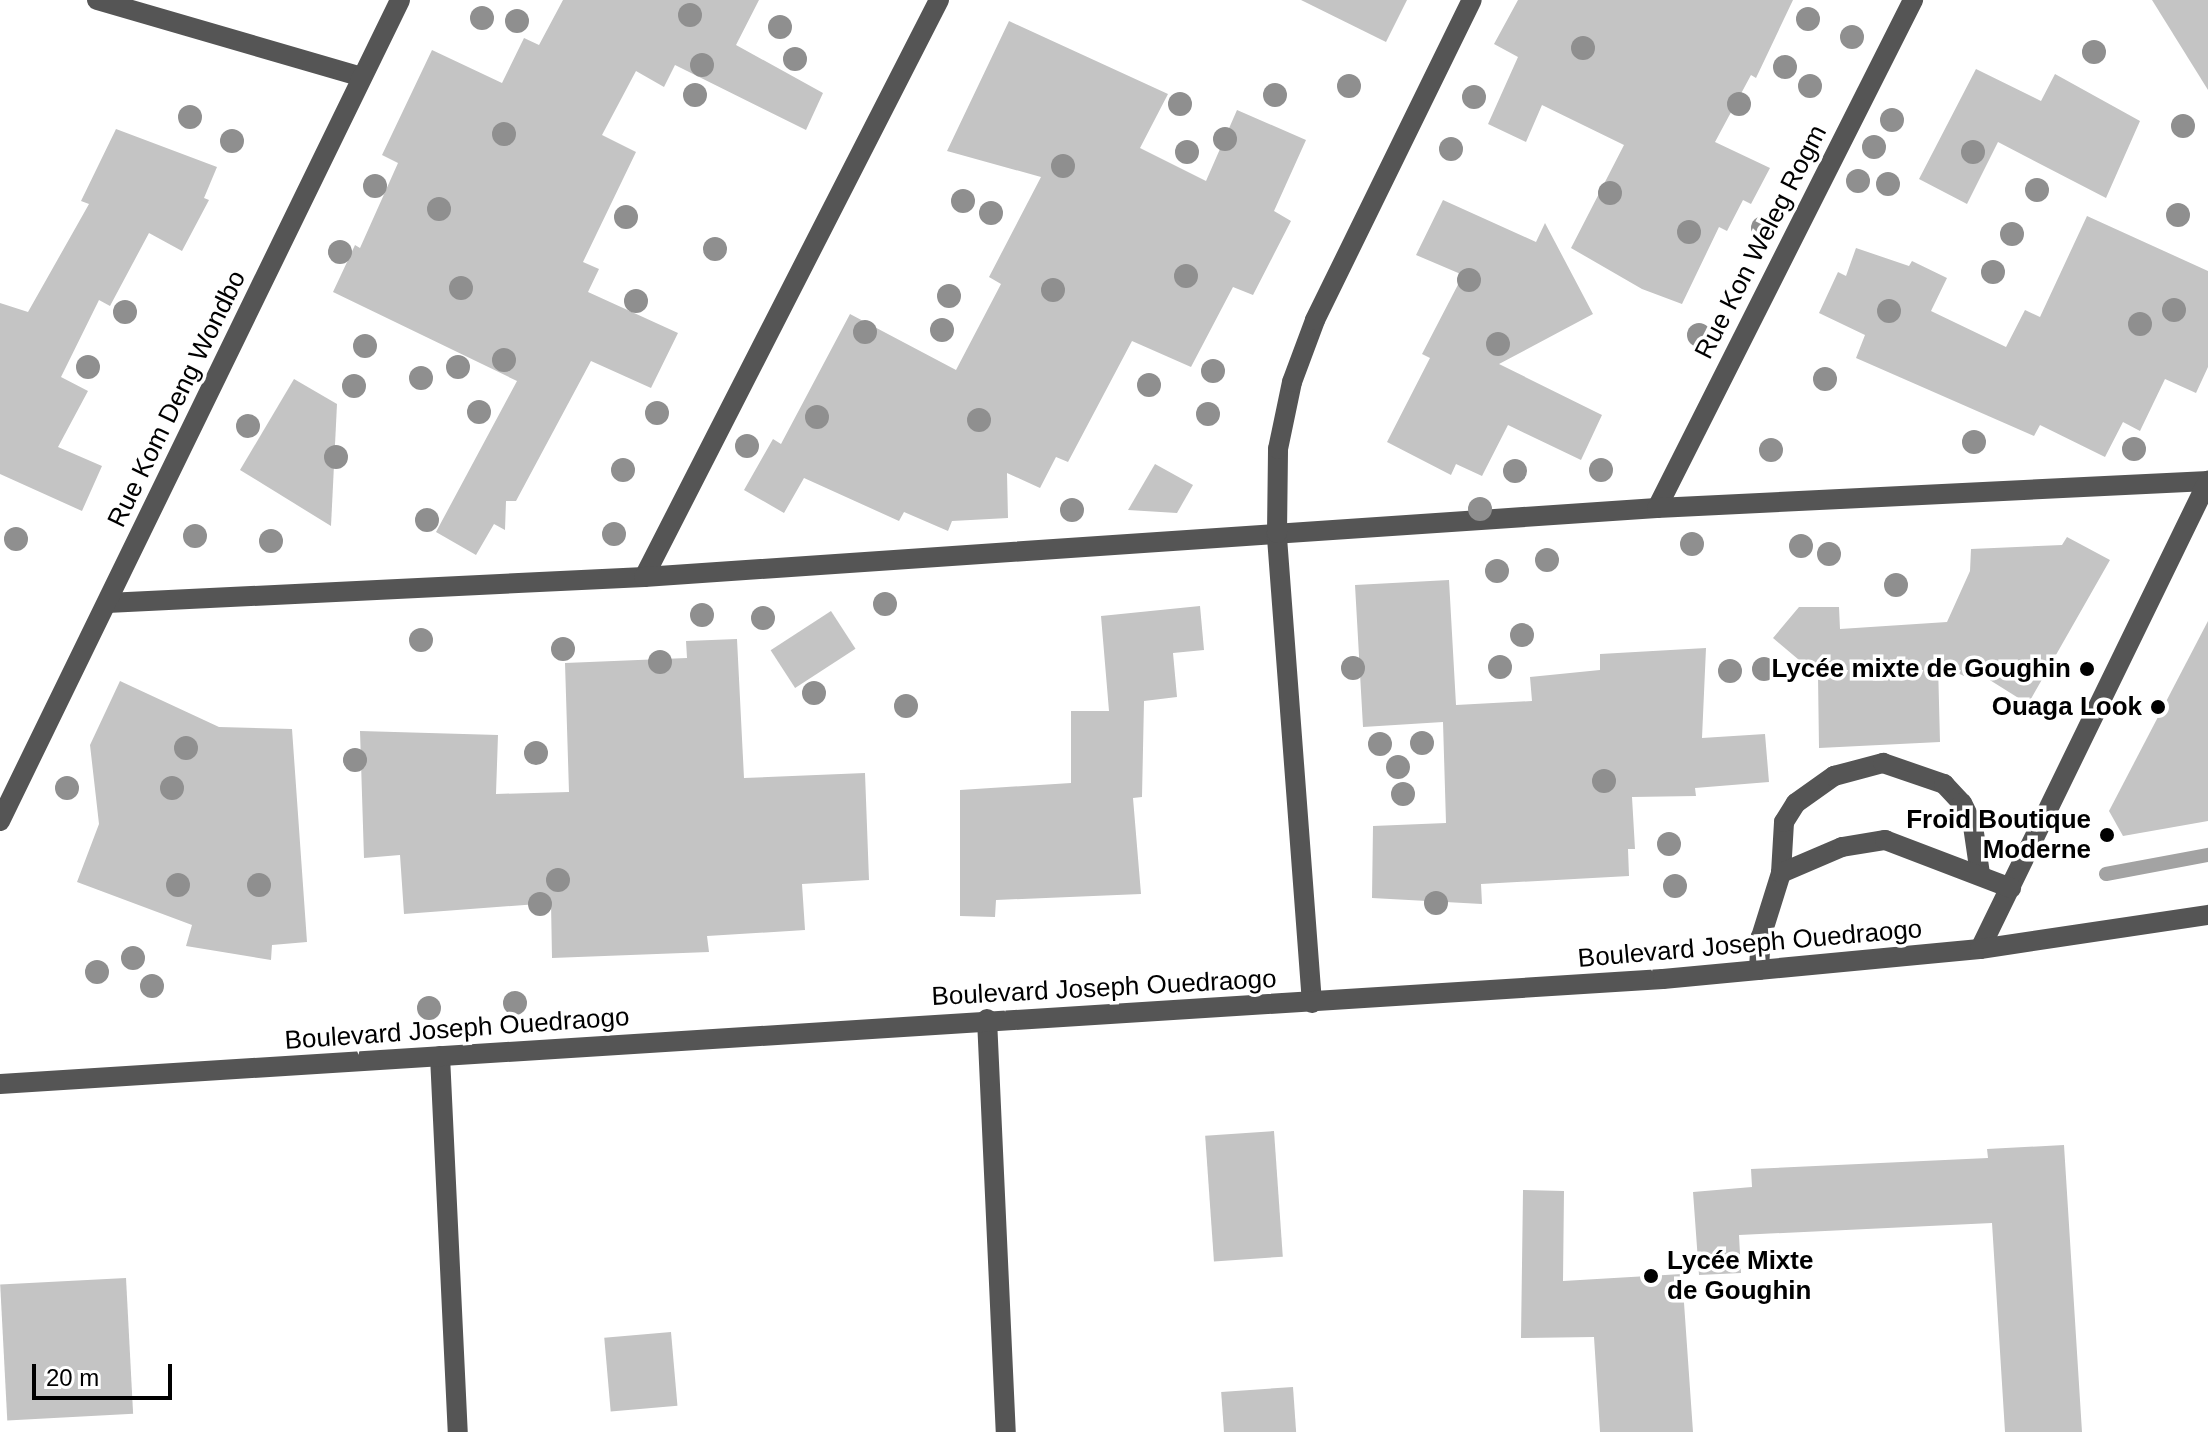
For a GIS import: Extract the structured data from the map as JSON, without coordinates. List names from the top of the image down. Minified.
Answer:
{"streets":{"street":["Rue Kon Weleg Rogm","Rue Kom Deng Wondbo","Boulevard Joseph Ouedraogo"]},"places":["Lycée mixte de Goughin","Ouaga Look","Froid Boutique Moderne","Lycée Mixte de Goughin"],"scale_bar":"20 m"}
